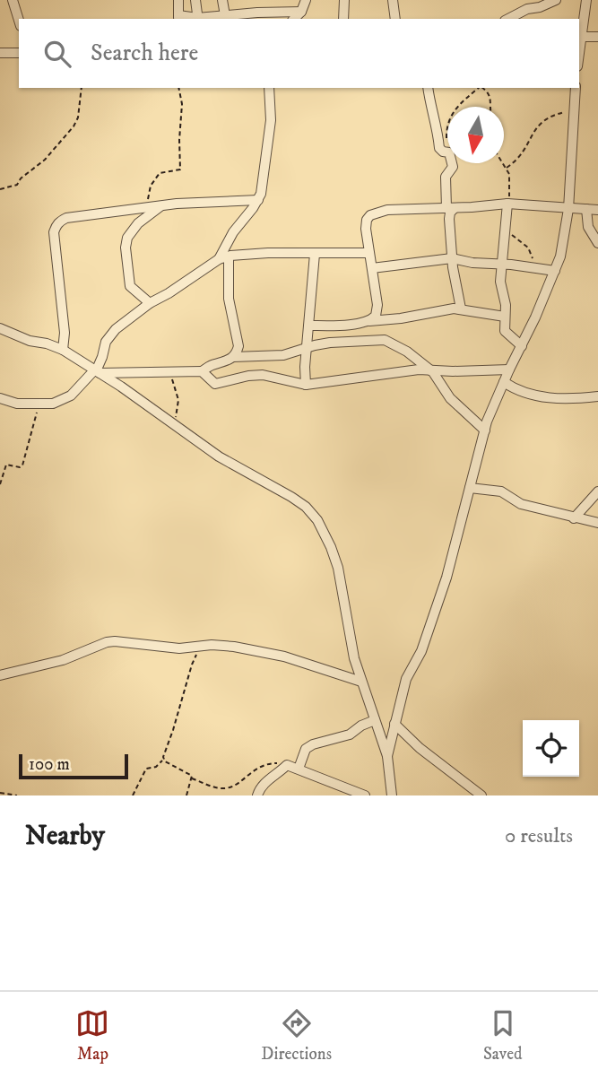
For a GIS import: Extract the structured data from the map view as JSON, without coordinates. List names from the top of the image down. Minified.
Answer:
{"scale_bar":"100 m","north":"bottom","page":{"search":"Search here","scale":"100 m","heading":["Nearby","0 results"],"nav":["Map","Directions","Saved"]}}
